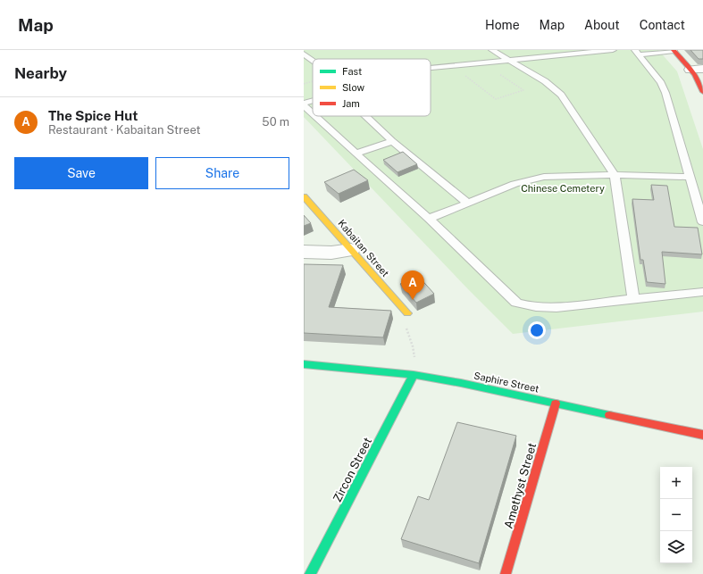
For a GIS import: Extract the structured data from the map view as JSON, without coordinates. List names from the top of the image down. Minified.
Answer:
{"streets":{"street":["Kabaitan Street","Saphire Street","Zircon Street","Amethyst Street"]},"crossings":[["Saphire Street","Zircon Street"],["Saphire Street","Amethyst Street"]],"parks":["Chinese Cemetery"],"legend":["Fast","Slow","Jam"],"page":{"header":"Map","nav":["Home","Map","About","Contact"],"heading":"Nearby","list":[{"mark":"A","name":"The Spice Hut","note":"Restaurant · Kabaitan Street","value":"50 m"}],"buttons":["Save","Share"],"pins":"A","map_buttons":["+","−"]}}
